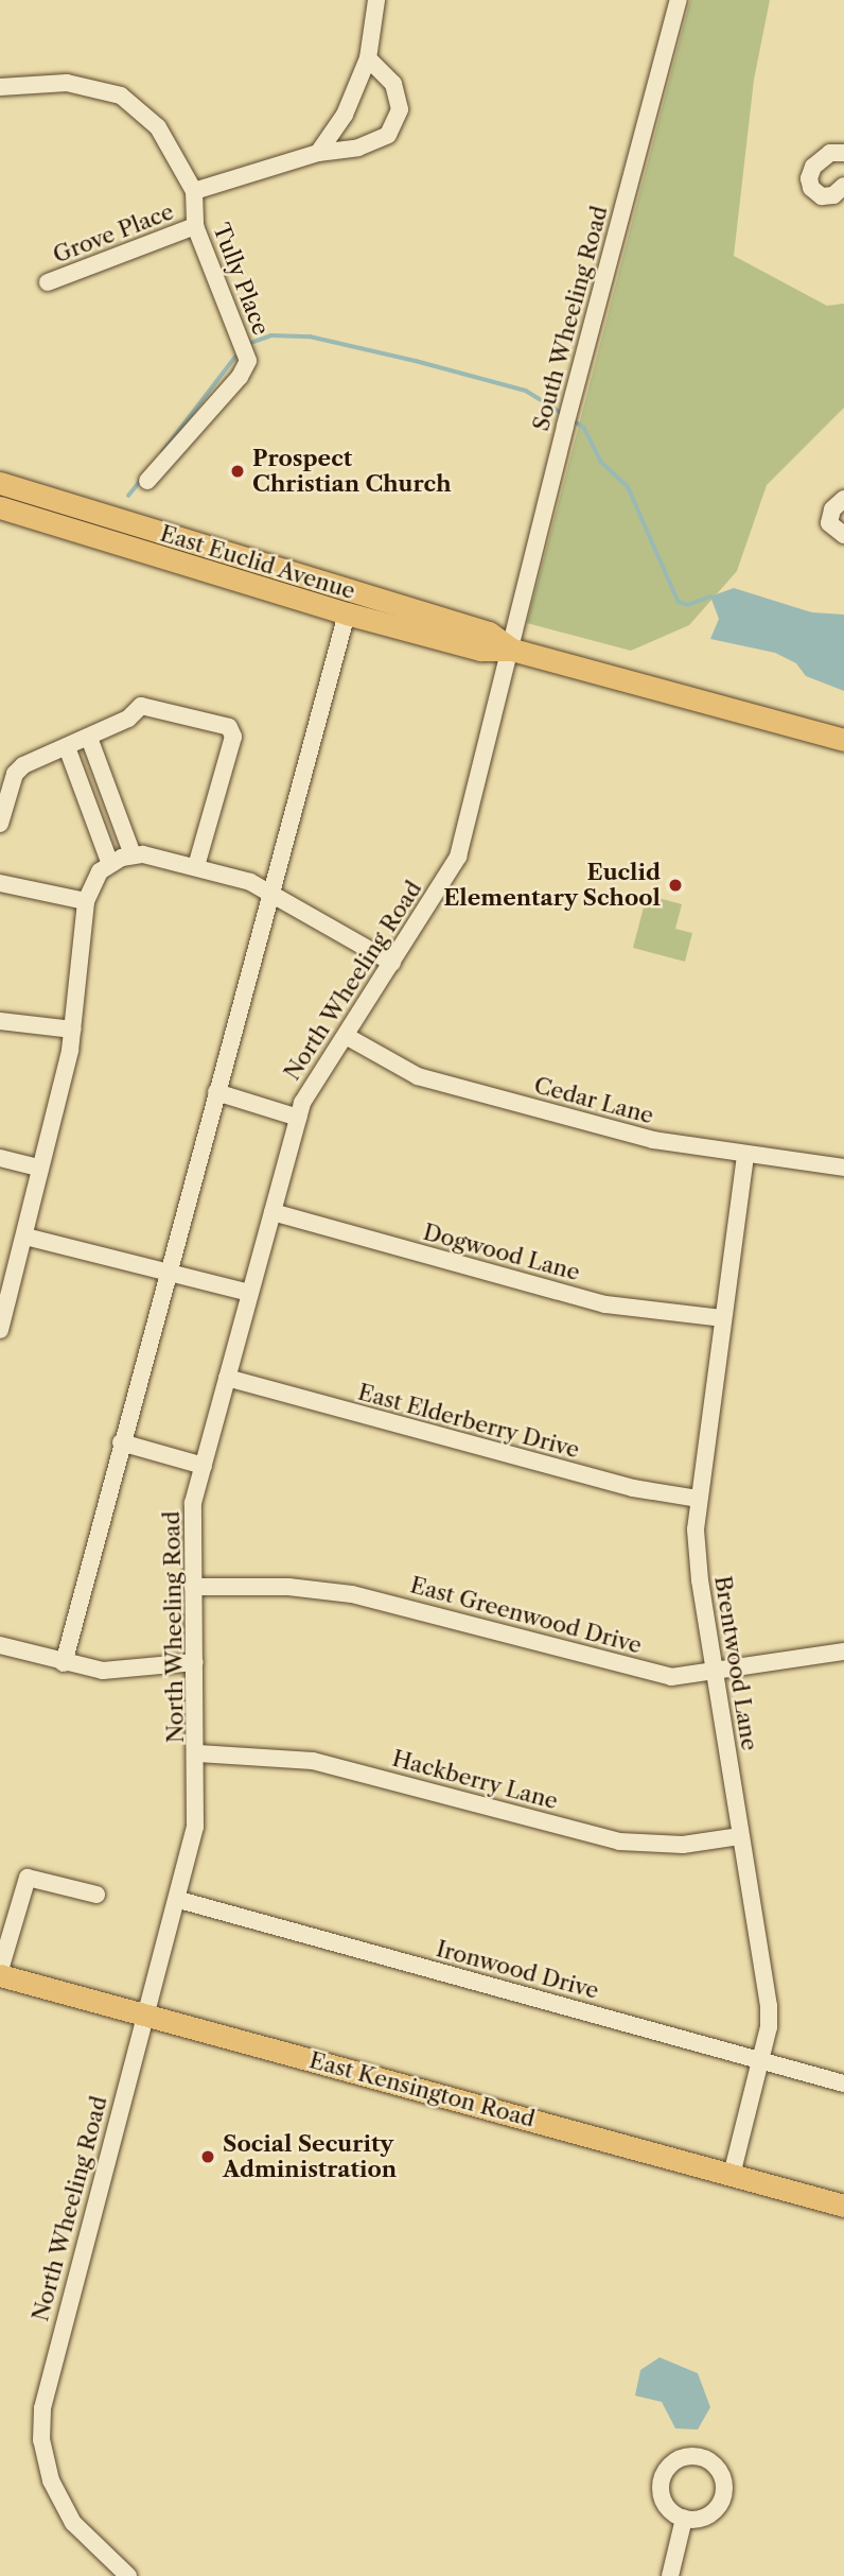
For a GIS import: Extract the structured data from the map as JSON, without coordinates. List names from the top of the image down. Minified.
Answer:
{"streets":{"main road":["East Euclid Avenue","East Kensington Road"],"street":["Grove Place","Tully Place","South Wheeling Road","North Wheeling Road","Cedar Lane","Dogwood Lane","East Elderberry Drive","East Greenwood Drive","Brentwood Lane","Hackberry Lane","Ironwood Drive"]},"crossings":[["Grove Place","Tully Place"],["South Wheeling Road","East Euclid Avenue"],["South Wheeling Road","North Wheeling Road"],["East Euclid Avenue","North Wheeling Road"],["North Wheeling Road","Cedar Lane"],["North Wheeling Road","Dogwood Lane"],["North Wheeling Road","East Elderberry Drive"],["North Wheeling Road","East Greenwood Drive"],["North Wheeling Road","Hackberry Lane"],["North Wheeling Road","Ironwood Drive"],["North Wheeling Road","East Kensington Road"],["Cedar Lane","Brentwood Lane"],["Dogwood Lane","Brentwood Lane"],["East Elderberry Drive","Brentwood Lane"],["East Greenwood Drive","Brentwood Lane"],["Brentwood Lane","Hackberry Lane"],["Brentwood Lane","Ironwood Drive"],["Brentwood Lane","East Kensington Road"]],"places":["Prospect Christian Church","Euclid Elementary School","Social Security Administration"]}
